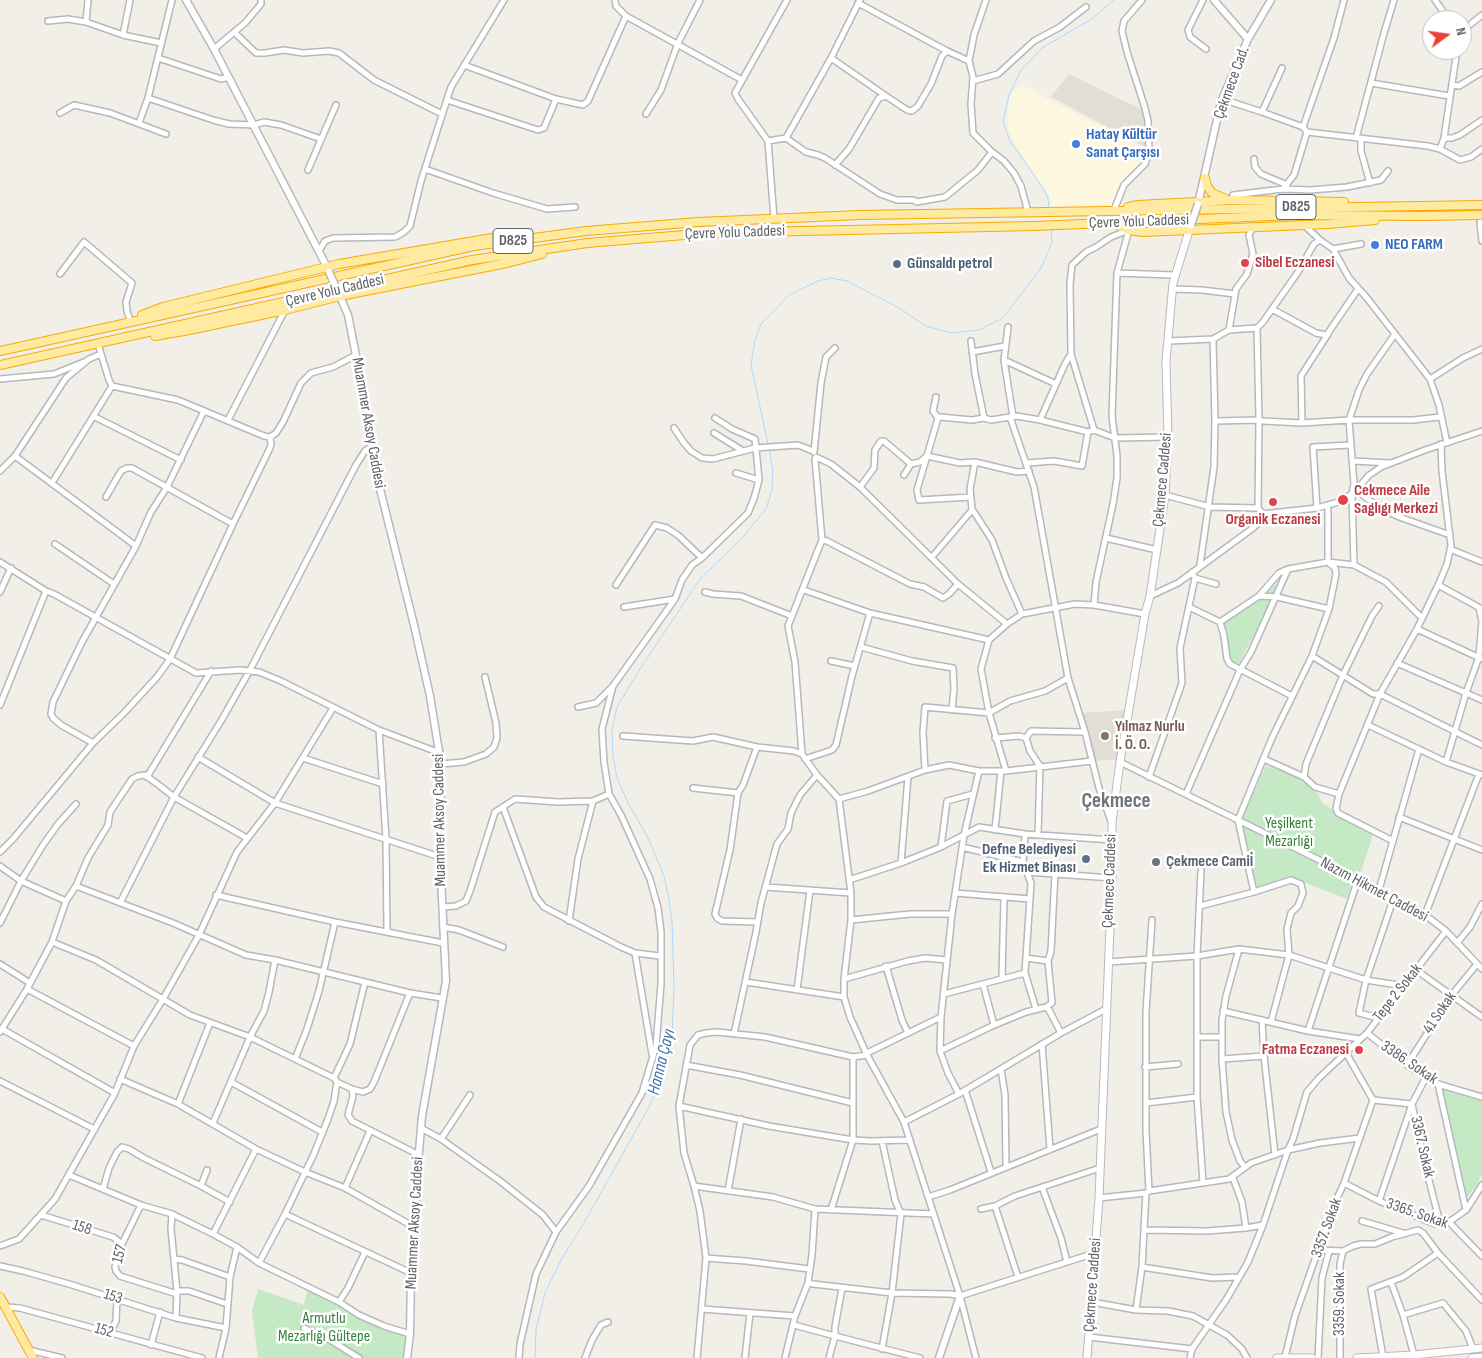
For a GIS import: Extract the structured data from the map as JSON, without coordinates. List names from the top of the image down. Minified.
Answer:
{"streets":{"highway":["D825","Çevre Yolu Caddesi"],"main road":["Çekmece Caddesi"],"street":["Çekmece Cad.","Muammer Aksoy Caddesi","Nazım Hikmet Caddesi","Tepe 2 Sokak","41 Sokak","3386. Sokak","3367. Sokak","3365. Sokak","158","3357. Sokak","157","153","3359. Sokak","152"]},"crossings":[["Çekmece Cad.","Çekmece Caddesi"],["Çekmece Caddesi","Nazım Hikmet Caddesi"],["Nazım Hikmet Caddesi","Tepe 2 Sokak"],["Nazım Hikmet Caddesi","41 Sokak"],["Tepe 2 Sokak","3386. Sokak"],["41 Sokak","3386. Sokak"],["3367. Sokak","3365. Sokak"],["3367. Sokak","3357. Sokak"],["3365. Sokak","3357. Sokak"],["158","157"]],"districts":["Çekmece"],"water":["Hanna Çayı"],"parks":["Yeşilkent Mezarlığı","Armutlu Mezarlığı Gültepe"],"places":["Hatay Kültür Sanat Çarşısı","NEO FARM","Sibel Eczanesi","Günsaldı petrol","Cekmece Aile Saglıgı Merkezi","Organik Eczanesi","Yılmaz Nurlu İ. Ö. O.","Defne Belediyesi Ek Hizmet Binası","Çekmece Camiİ","Fatma Eczanesi"],"north":"right"}
